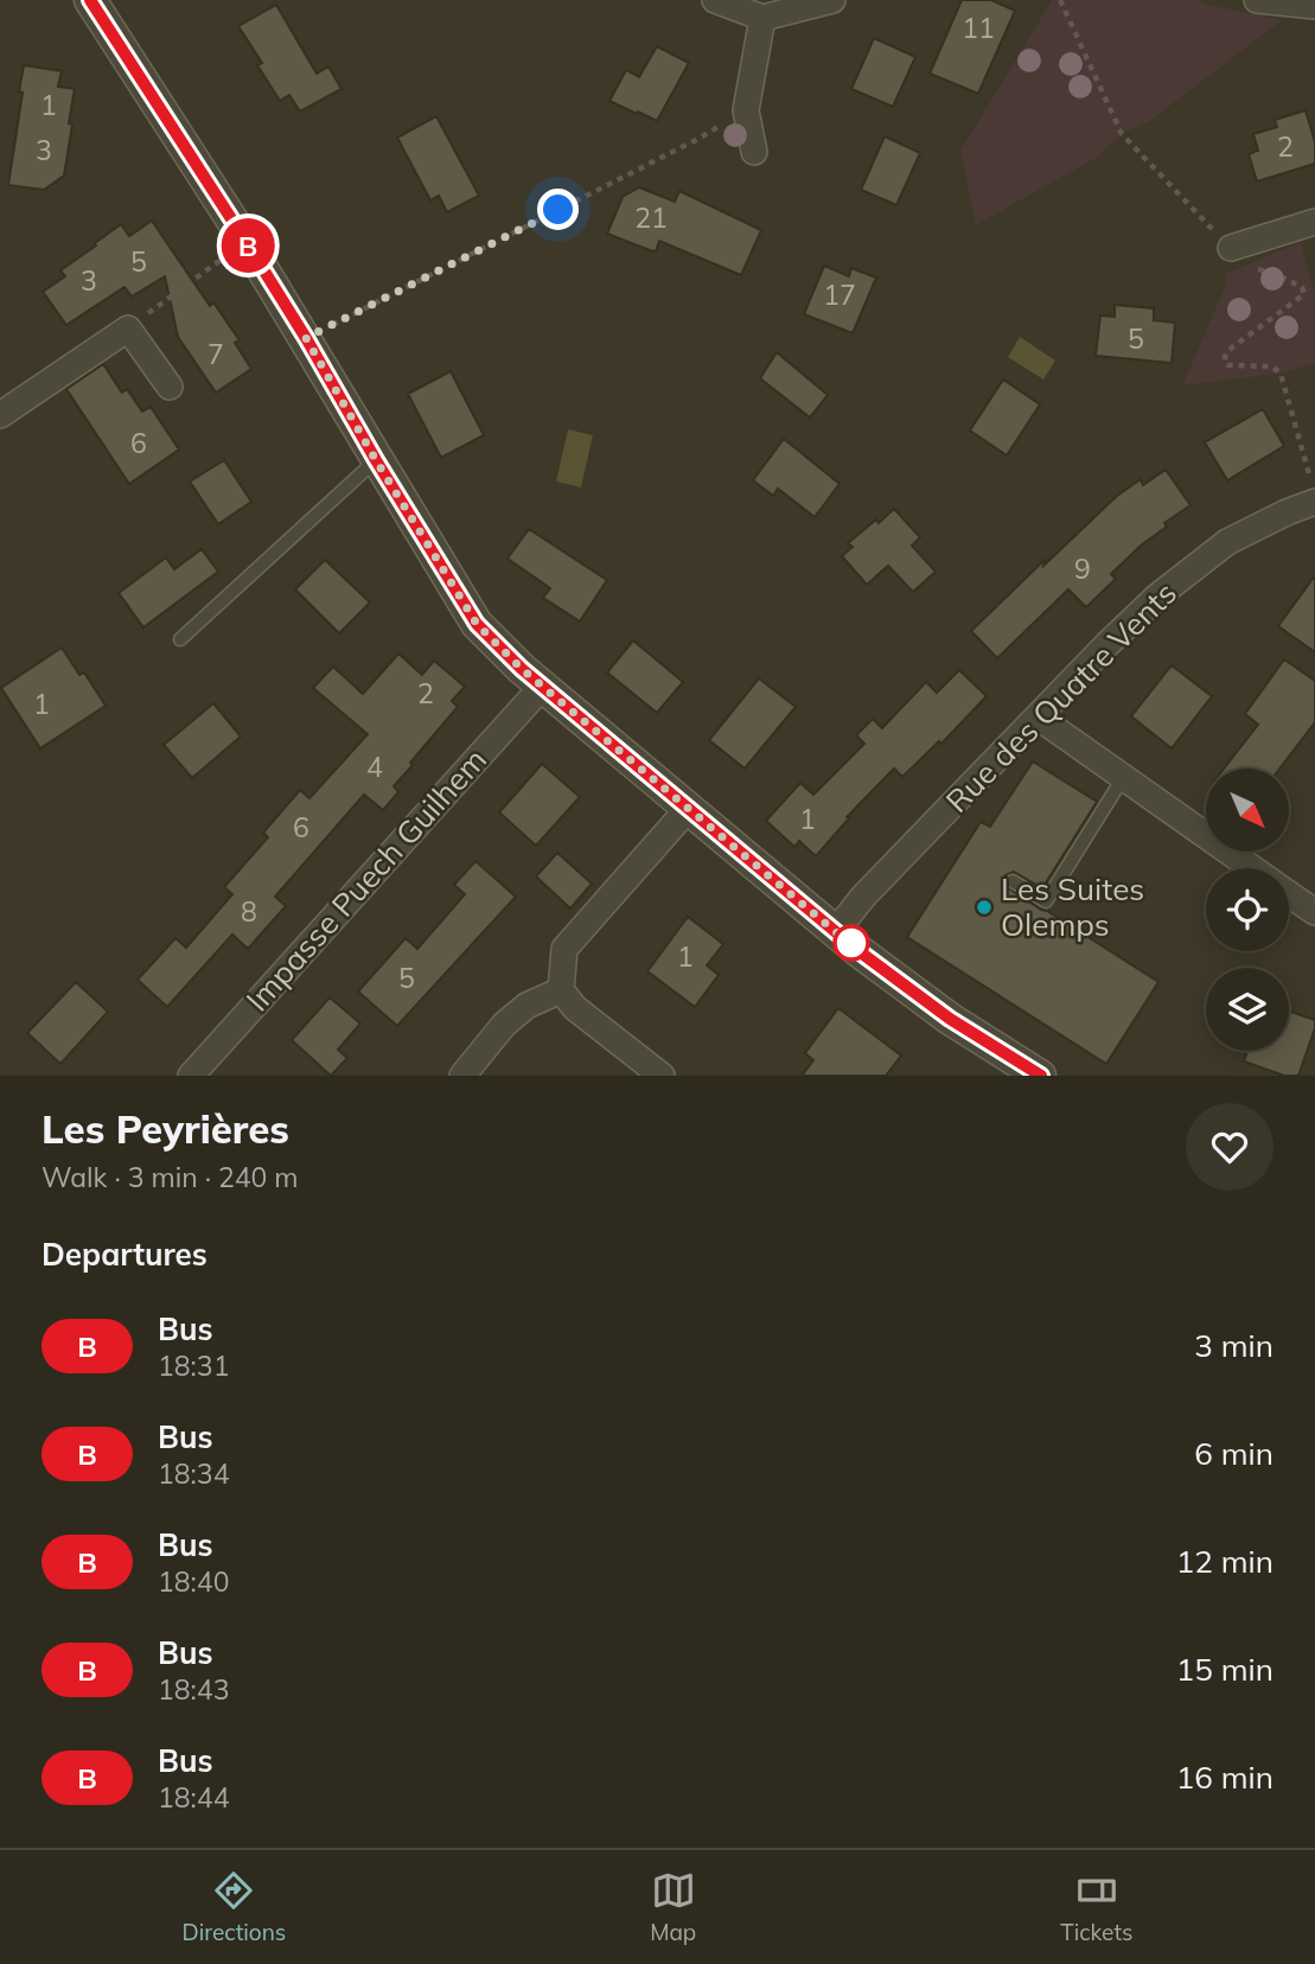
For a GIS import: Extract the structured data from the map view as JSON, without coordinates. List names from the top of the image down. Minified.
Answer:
{"streets":{"street":["Rue des Quatre Vents","Impasse Puech Guilhem"]},"places":["Les Suites Olemps"],"lines":["bus line B"],"house_numbers":["11","1","2","3","21","5","3","17","5","7","6","9","2","1","4","1","6","8","1","5"],"north":"bottom right","page":{"on_map":"B","heading":[["Les Peyrières","Walk · 3 min · 240 m"],"Departures"],"list":[{"mark":"B","name":"Bus","note":"18:31","value":"3 min"},{"mark":"B","name":"Bus","note":"18:34","value":"6 min"},{"mark":"B","name":"Bus","note":"18:40","value":"12 min"},{"mark":"B","name":"Bus","note":"18:43","value":"15 min"},{"mark":"B","name":"Bus","note":"18:44","value":"16 min"}],"tabs":["Directions","Map","Tickets"]}}
